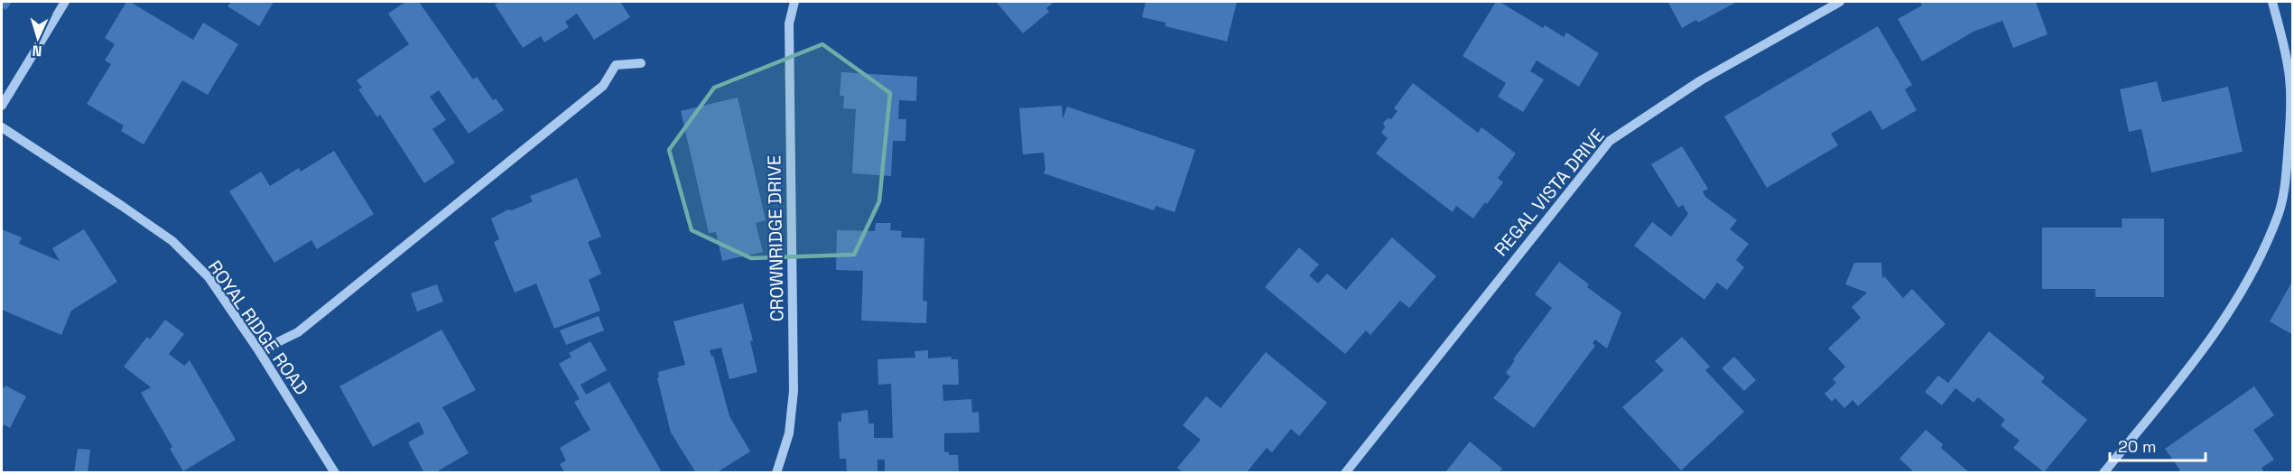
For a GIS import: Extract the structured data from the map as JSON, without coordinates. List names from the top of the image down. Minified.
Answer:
{"streets":{"street":["REGAL VISTA DRIVE","CROWNRIDGE DRIVE","ROYAL RIDGE ROAD"]},"scale_bar":"20 m","north":"bottom"}
